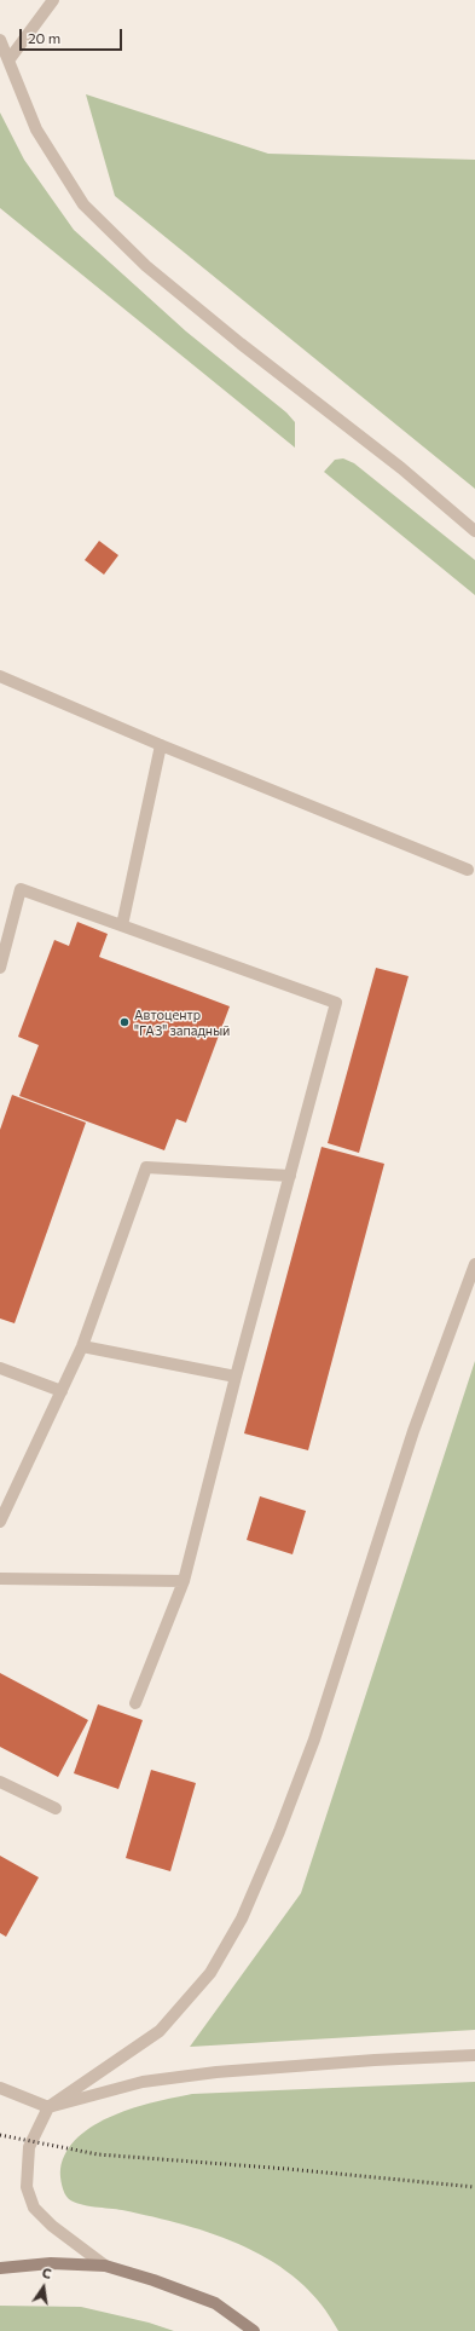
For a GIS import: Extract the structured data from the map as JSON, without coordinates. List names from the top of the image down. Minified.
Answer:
{"places":["Автоцентр \"ГАЗ\" западный"],"scale_bar":"20 m","north":"top"}
